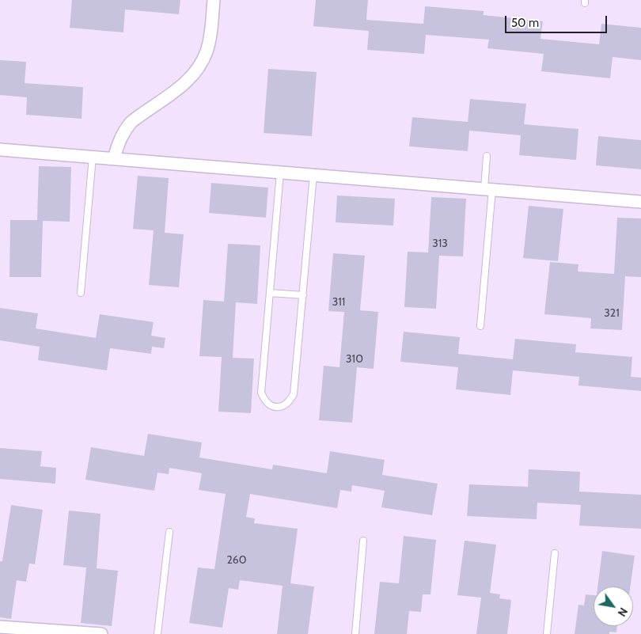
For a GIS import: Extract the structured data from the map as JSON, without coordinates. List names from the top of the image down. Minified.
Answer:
{"house_numbers":["313","311","321","310","260"],"scale_bar":"50 m","north":"bottom right"}
